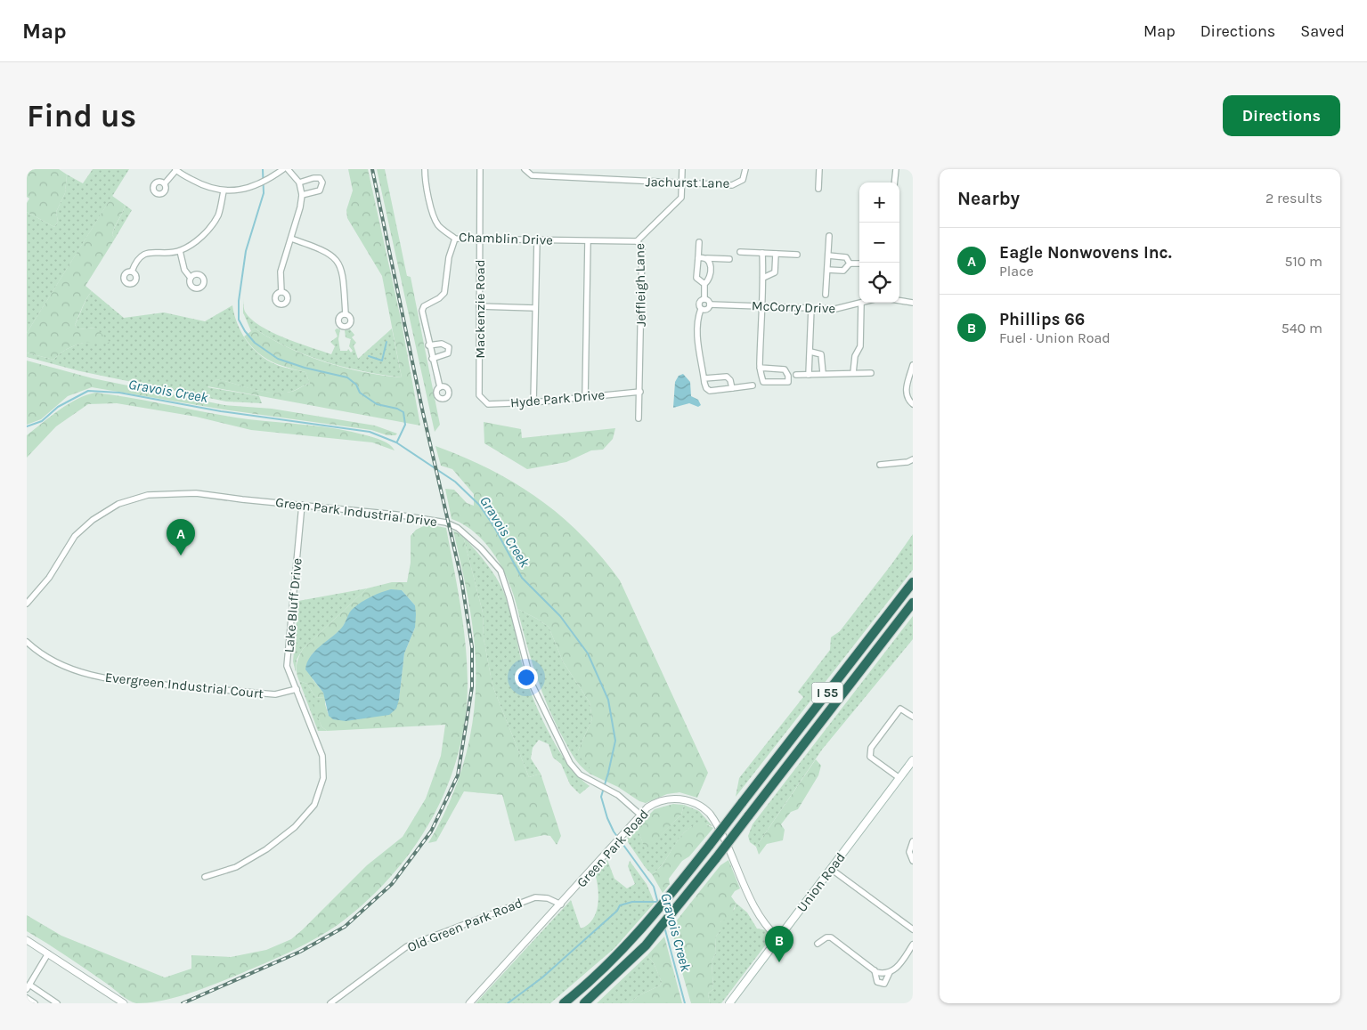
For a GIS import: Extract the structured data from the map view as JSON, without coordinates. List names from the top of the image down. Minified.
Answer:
{"streets":{"highway":["I 55"],"main road":["Union Road"],"street":["Jachurst Lane","Chamblin Drive","Jeffleigh Lane","McCorry Drive","Mackenzie Road","Hyde Park Drive","Green Park Industrial Drive","Lake Bluff Drive","Evergreen Industrial Court","Green Park Road","Old Green Park Road"]},"crossings":[["Jachurst Lane","Jeffleigh Lane"],["Chamblin Drive","Jeffleigh Lane"],["Chamblin Drive","Mackenzie Road"],["Jeffleigh Lane","Hyde Park Drive"],["Mackenzie Road","Hyde Park Drive"],["Green Park Industrial Drive","Lake Bluff Drive"],["Green Park Industrial Drive","Green Park Road"],["Lake Bluff Drive","Evergreen Industrial Court"],["Green Park Road","Union Road"],["Green Park Road","Old Green Park Road"]],"water":["Gravois Creek"],"page":{"header":"Map","nav":["Map","Directions","Saved"],"buttons":"Directions","title":"Find us","heading":["Nearby","2 results"],"map_buttons":["+","−"],"list":[{"mark":"A","name":"Eagle Nonwovens Inc.","note":"Place","value":"510 m"},{"mark":"B","name":"Phillips 66","note":"Fuel · Union Road","value":"540 m"}],"pins":["A","B"]}}
